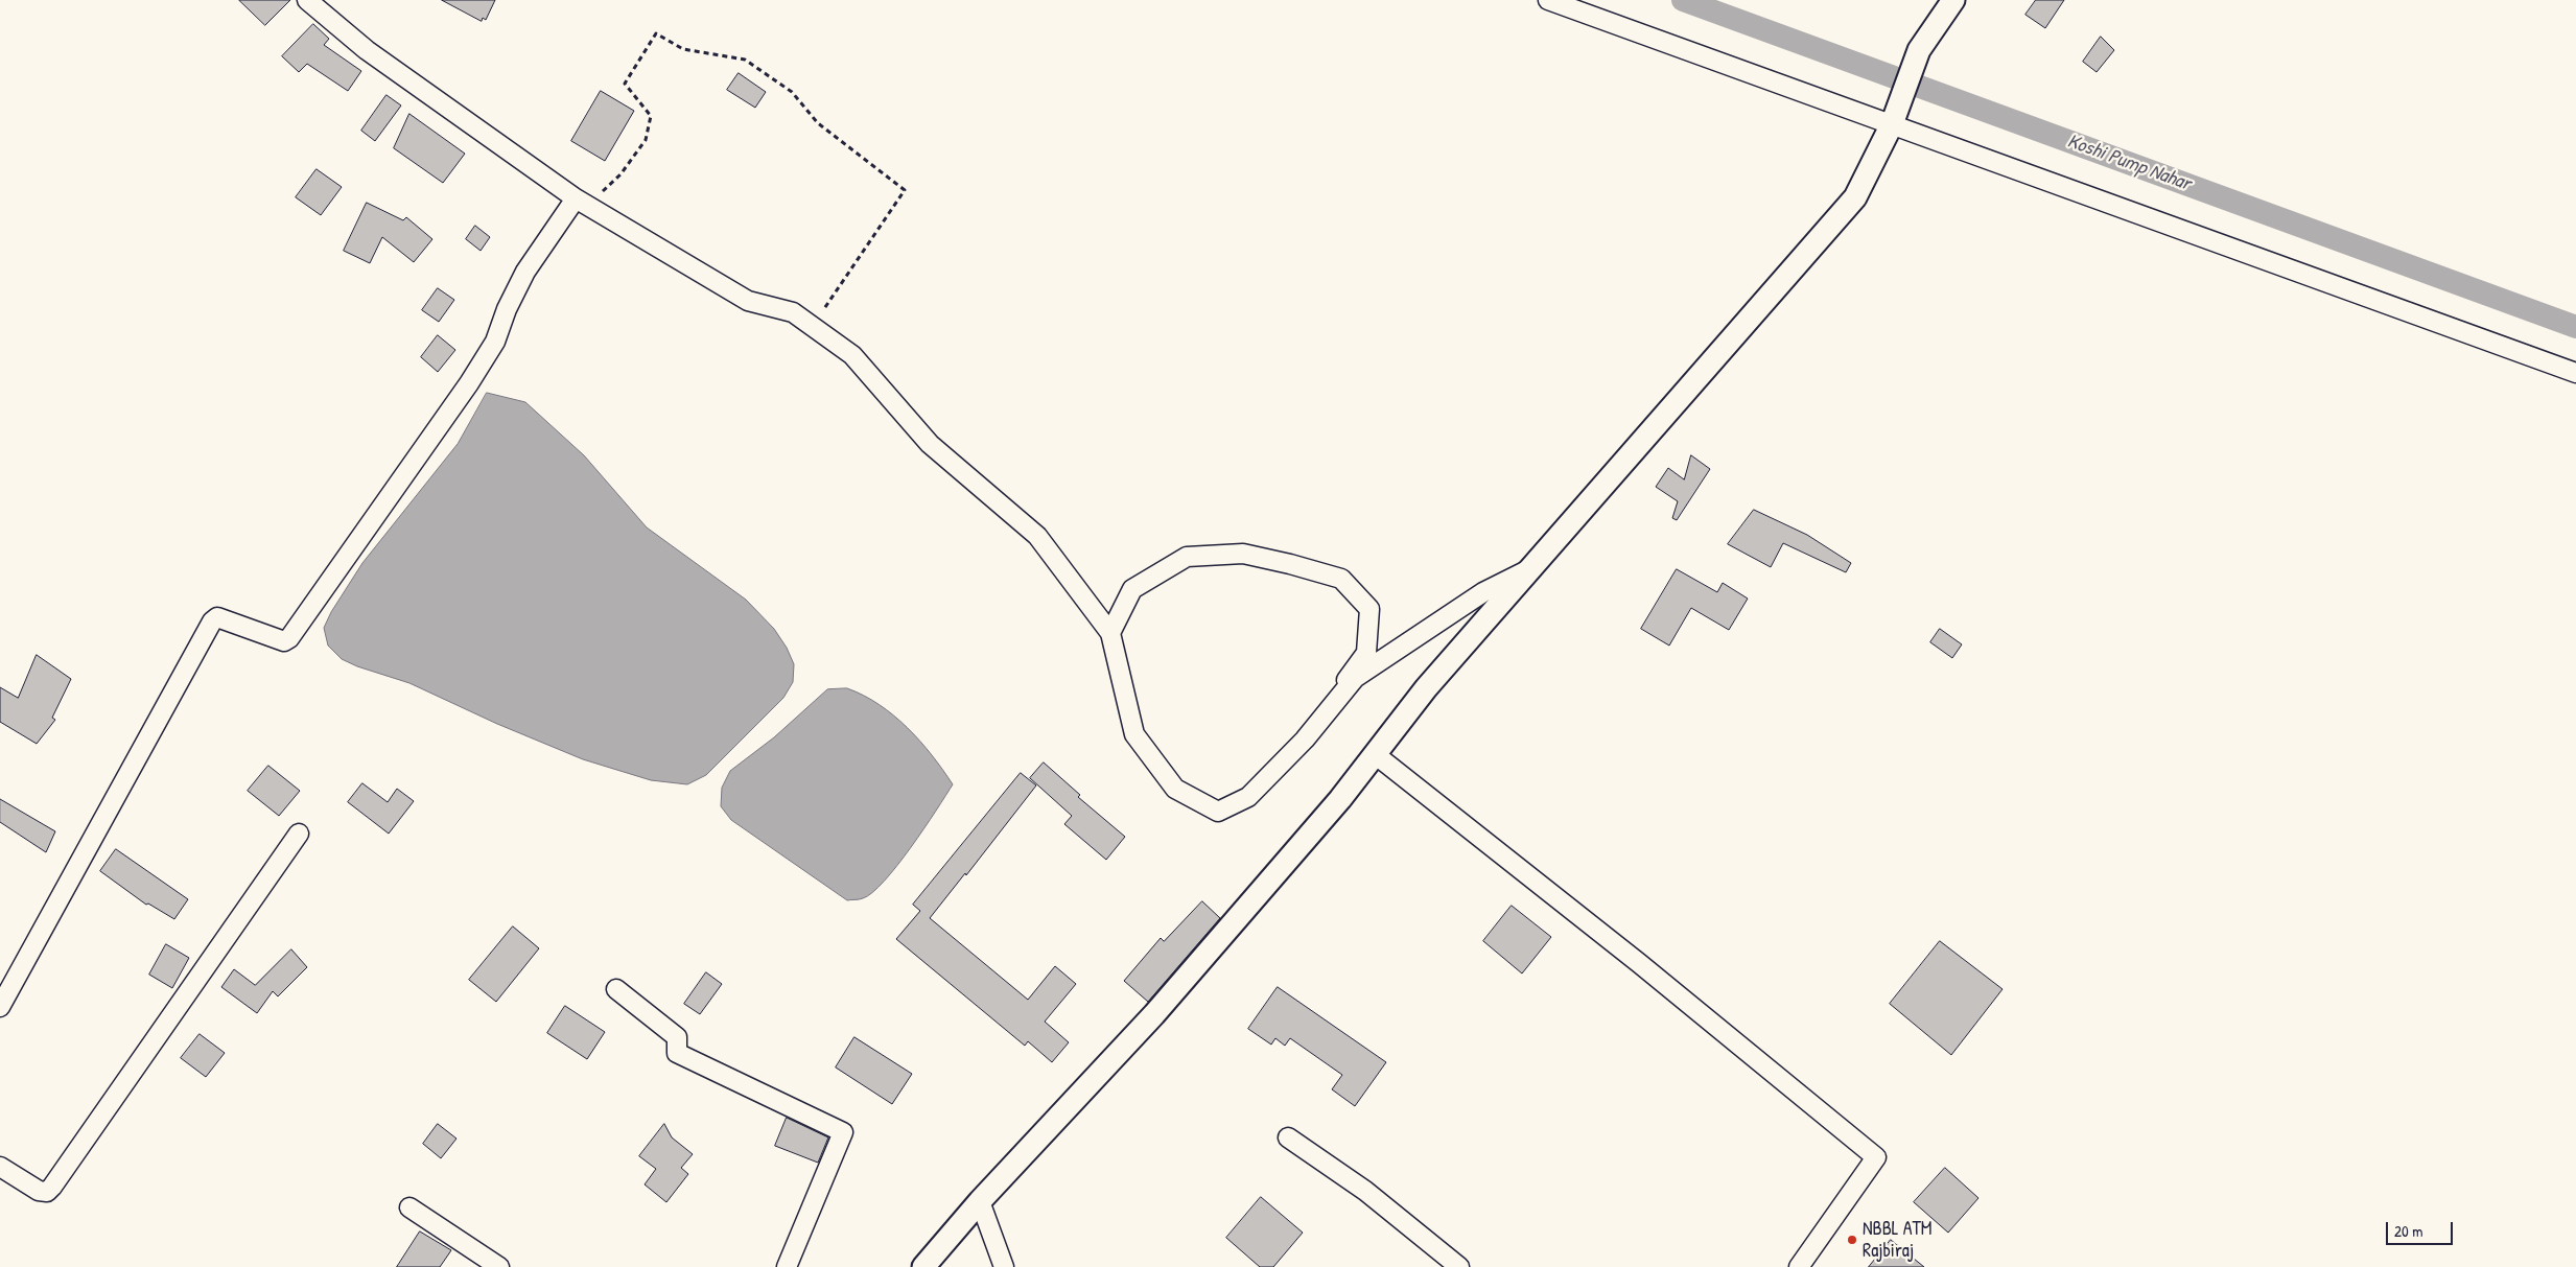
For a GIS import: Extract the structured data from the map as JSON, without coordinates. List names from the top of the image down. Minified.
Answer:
{"water":["Koshi Pump Nahar"],"places":["NBBL ATM Rajbiraj"],"scale_bar":"20 m"}
